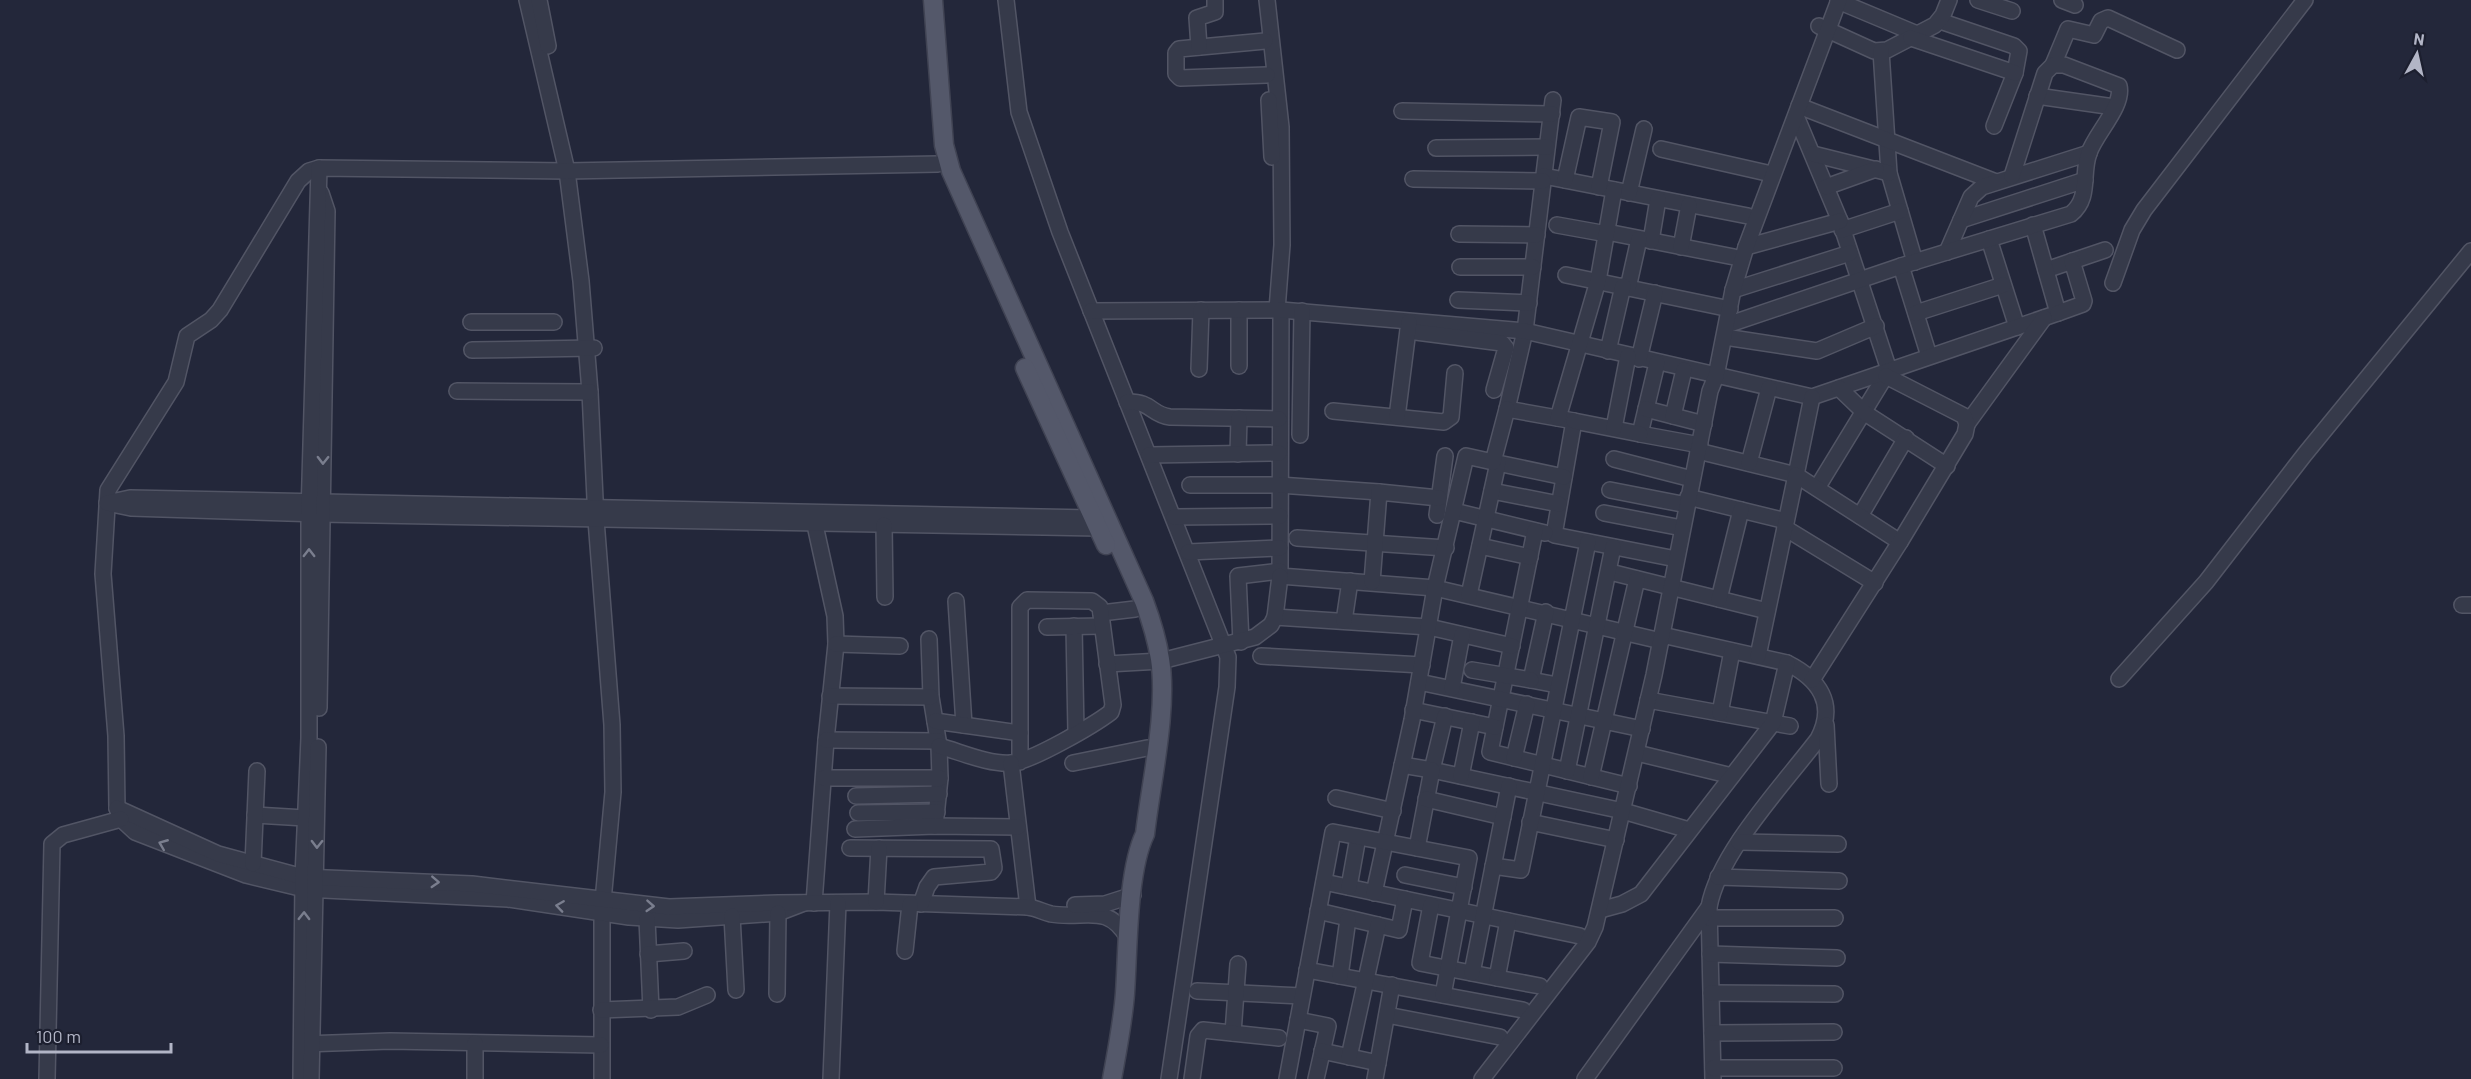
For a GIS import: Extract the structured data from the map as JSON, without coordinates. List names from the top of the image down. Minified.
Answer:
{"scale_bar":"100 m","north":"top"}
